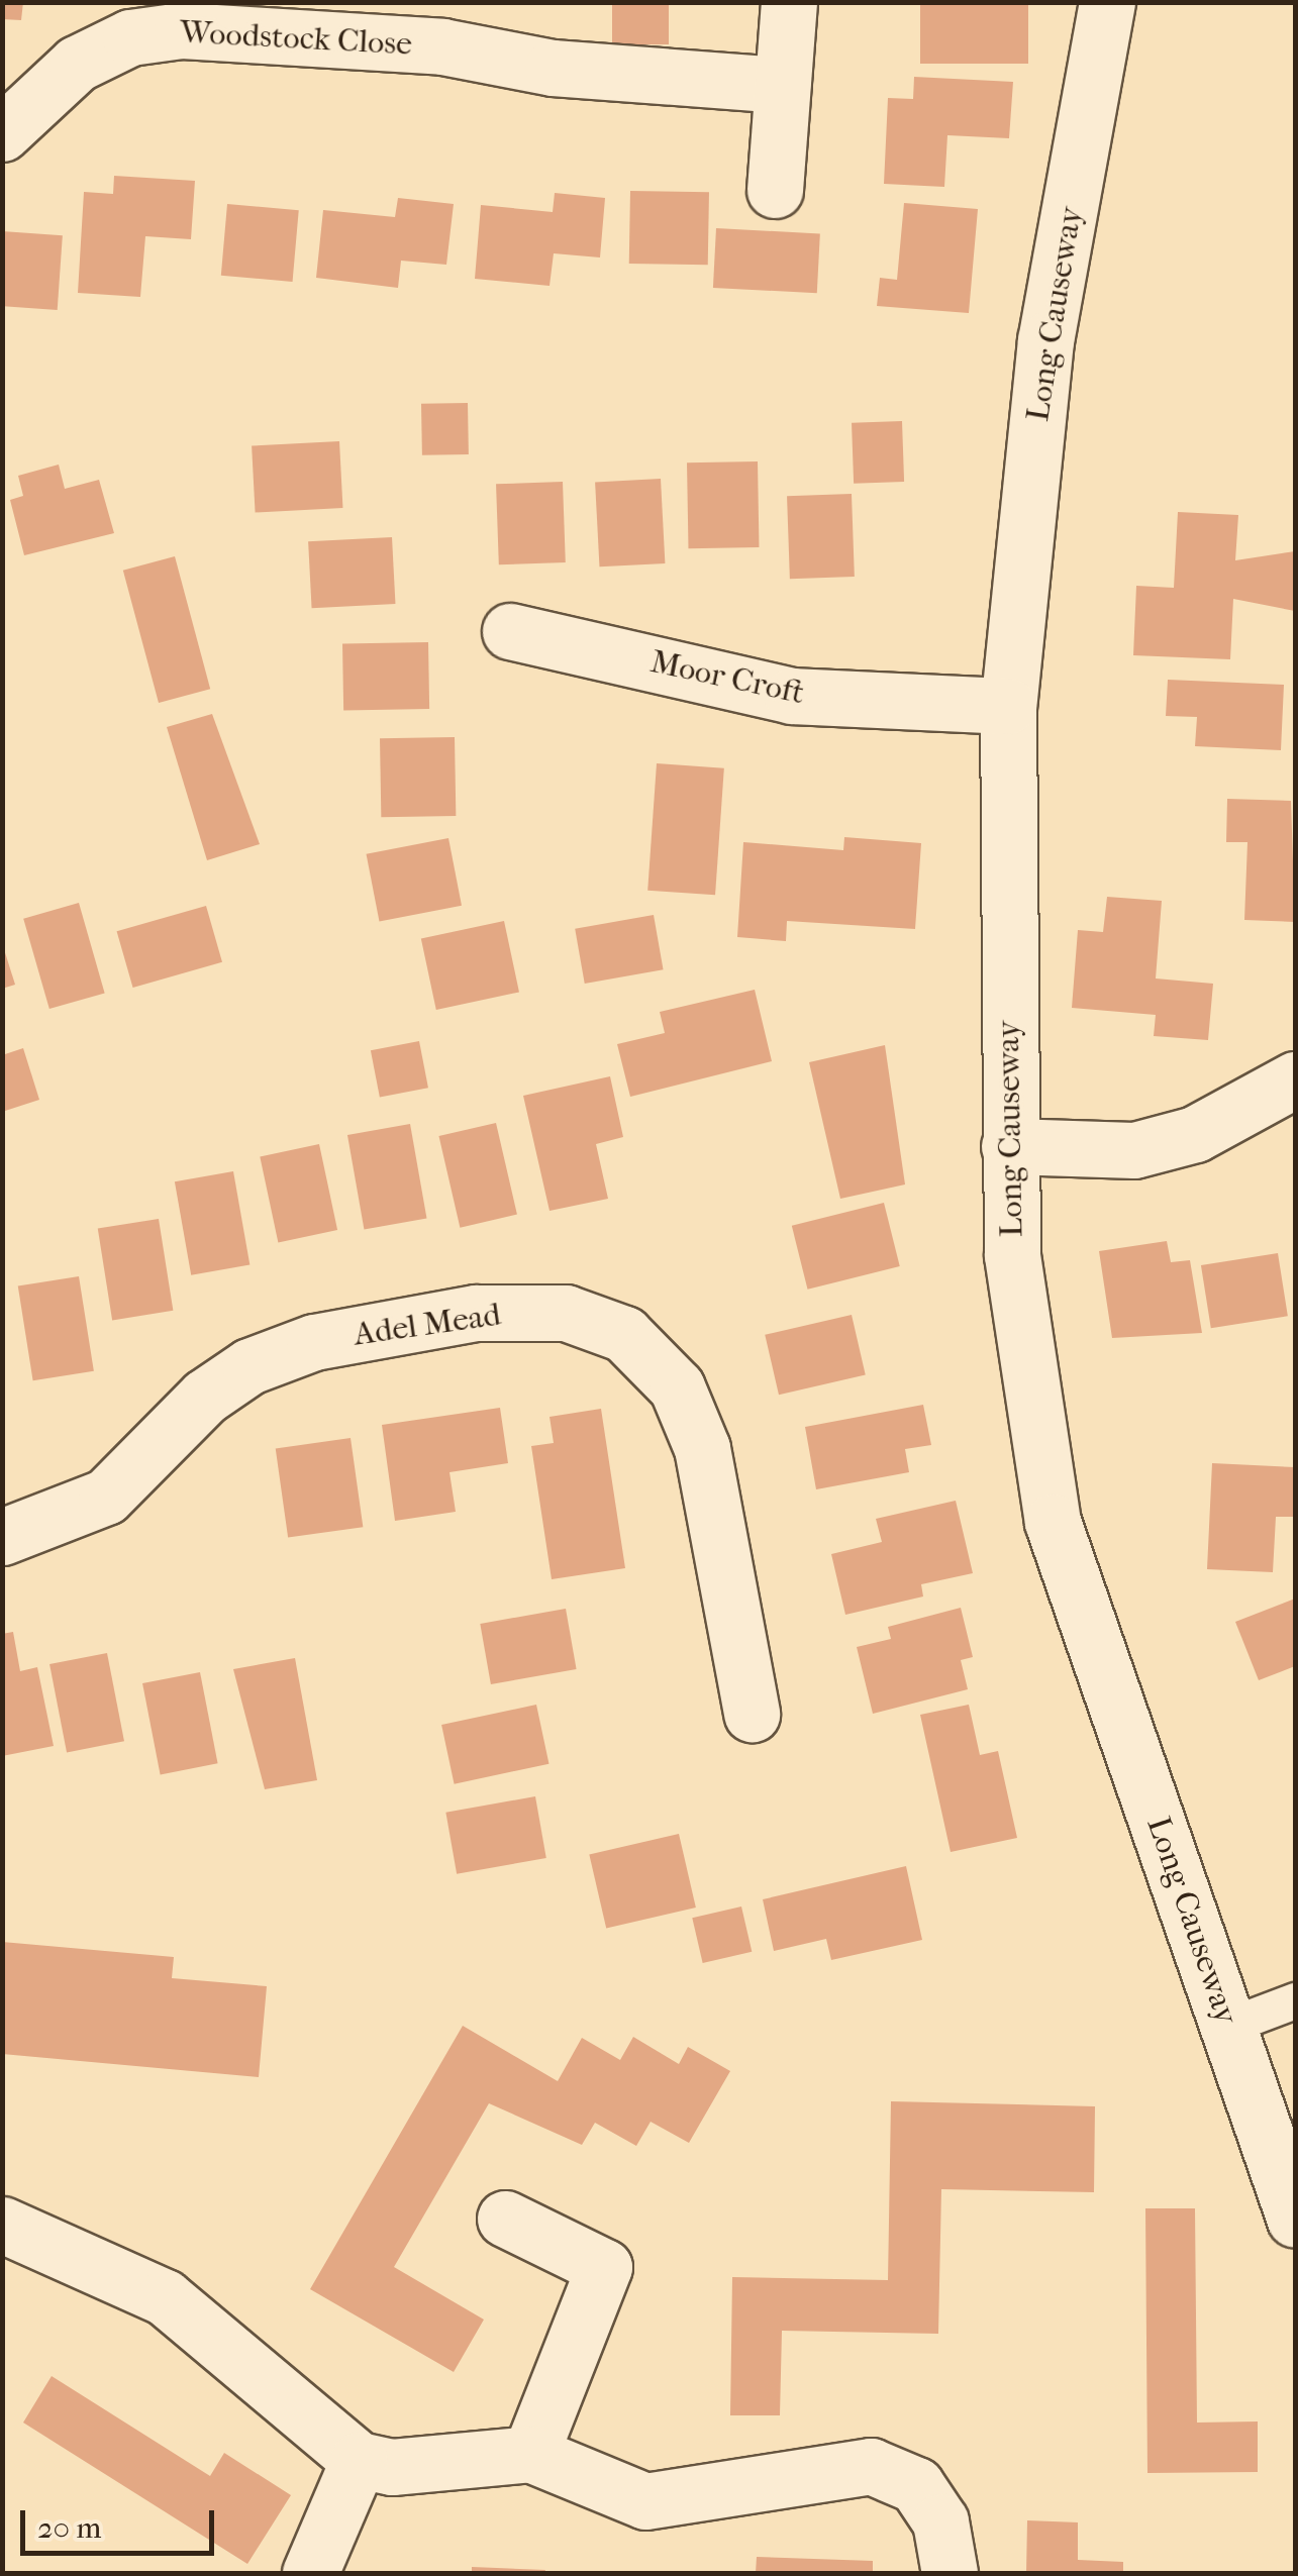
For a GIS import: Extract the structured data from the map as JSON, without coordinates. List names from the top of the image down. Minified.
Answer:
{"streets":{"street":["Woodstock Close","Long Causeway","Moor Croft","Adel Mead"]},"crossings":[["Long Causeway","Moor Croft"]],"scale_bar":"20 m"}
